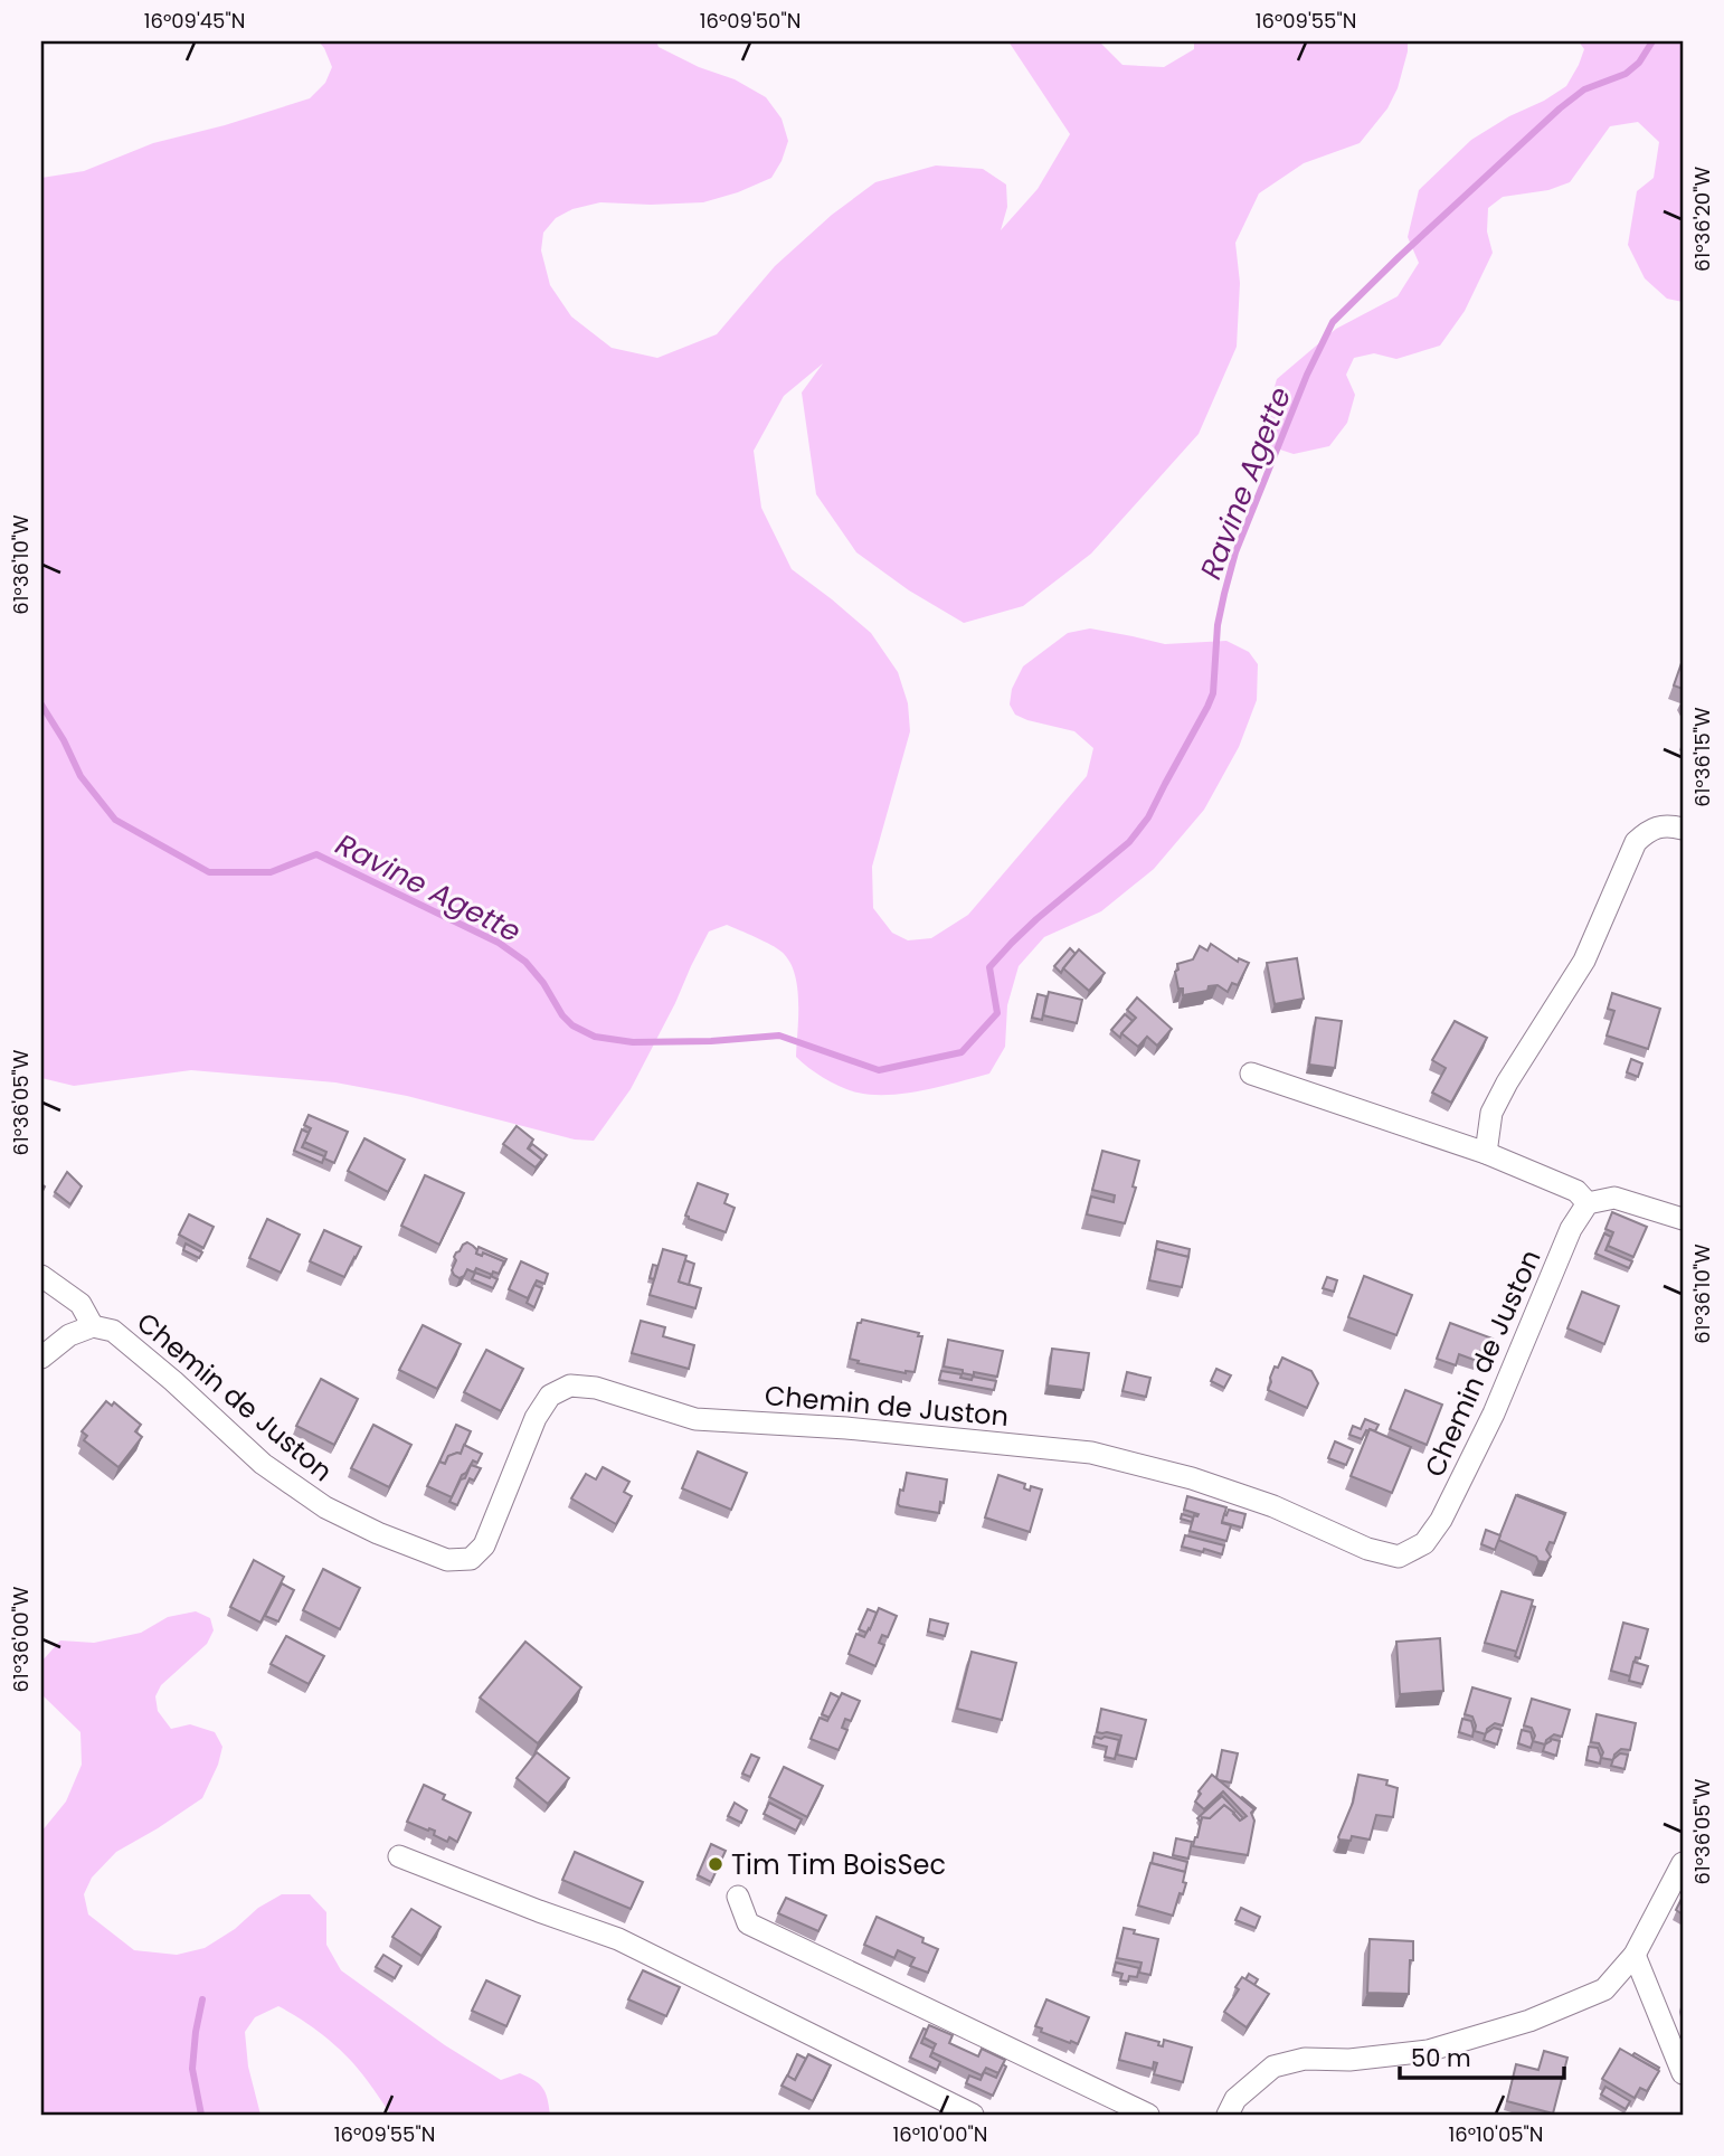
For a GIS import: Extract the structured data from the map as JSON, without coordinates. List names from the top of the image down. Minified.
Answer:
{"streets":{"street":["Chemin de Juston"]},"water":["Ravine Agette"],"places":["Tim Tim BoisSec"],"scale_bar":"50 m","coordinates":["16°09'45\"N","16°09'50\"N","16°09'55\"N","61°36'20\"W","61°36'10\"W","61°36'15\"W","61°36'05\"W","61°36'00\"W","16°10'00\"N","16°10'05\"N"]}
